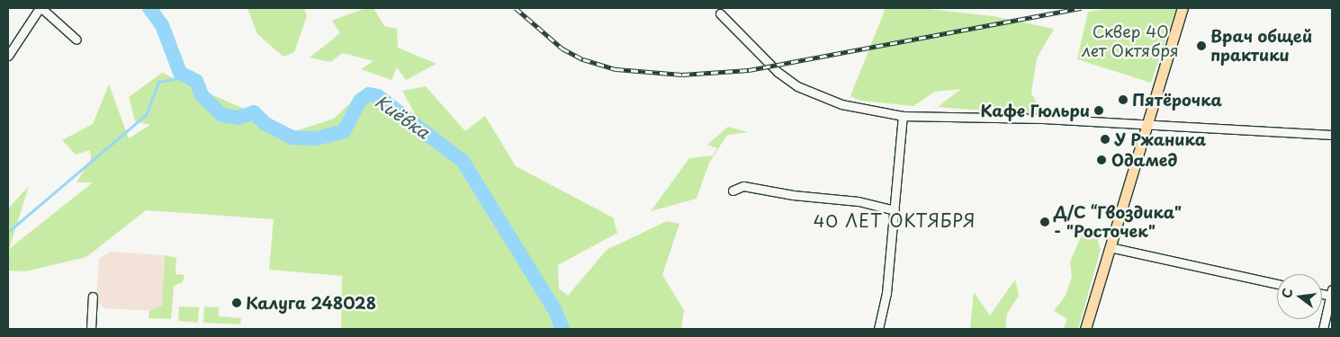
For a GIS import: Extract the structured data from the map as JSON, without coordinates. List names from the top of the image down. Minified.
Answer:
{"districts":["40 ЛЕТ ОКТЯБРЯ"],"water":["Киёвка"],"parks":["Сквер 40 лет Октября"],"places":["Врач общей практики","Пятёрочка","Кафе Гюльри","У Ржаника","Одамед","Д/С “Гвоздика\" - \"Росточек\"","Калуга 248028"],"north":"left"}
